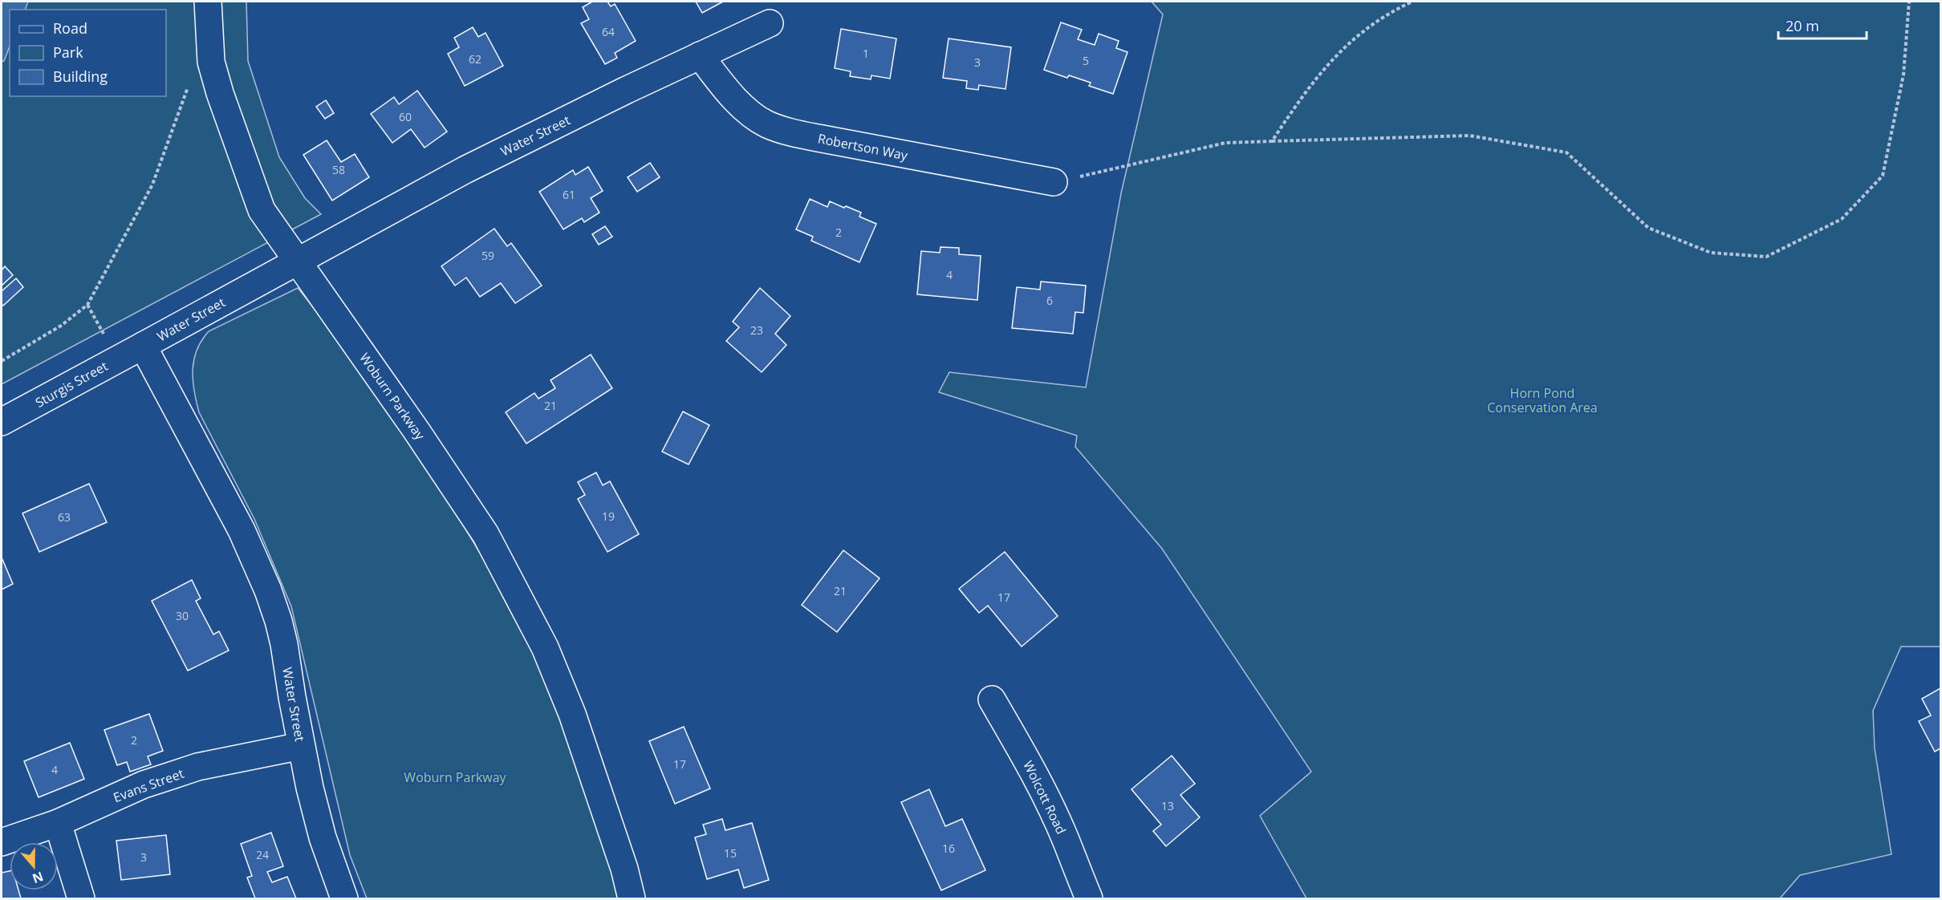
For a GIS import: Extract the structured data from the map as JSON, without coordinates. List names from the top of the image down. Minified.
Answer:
{"streets":{"street":["Water Street","Robertson Way","Sturgis Street","Woburn Parkway","Evans Street","Wolcott Road"]},"crossings":[["Water Street","Robertson Way"],["Water Street","Sturgis Street"],["Water Street","Woburn Parkway"],["Water Street","Evans Street"]],"parks":["Horn Pond Conservation Area","Woburn Parkway"],"house_numbers":["64","1","62","5","3","60","58","61","2","59","4","6","23","21","19","63","21","17","30","2","17","4","13","16","15","24","3"],"legend":["Road","Park","Building"],"scale_bar":"20 m","north":"bottom"}
